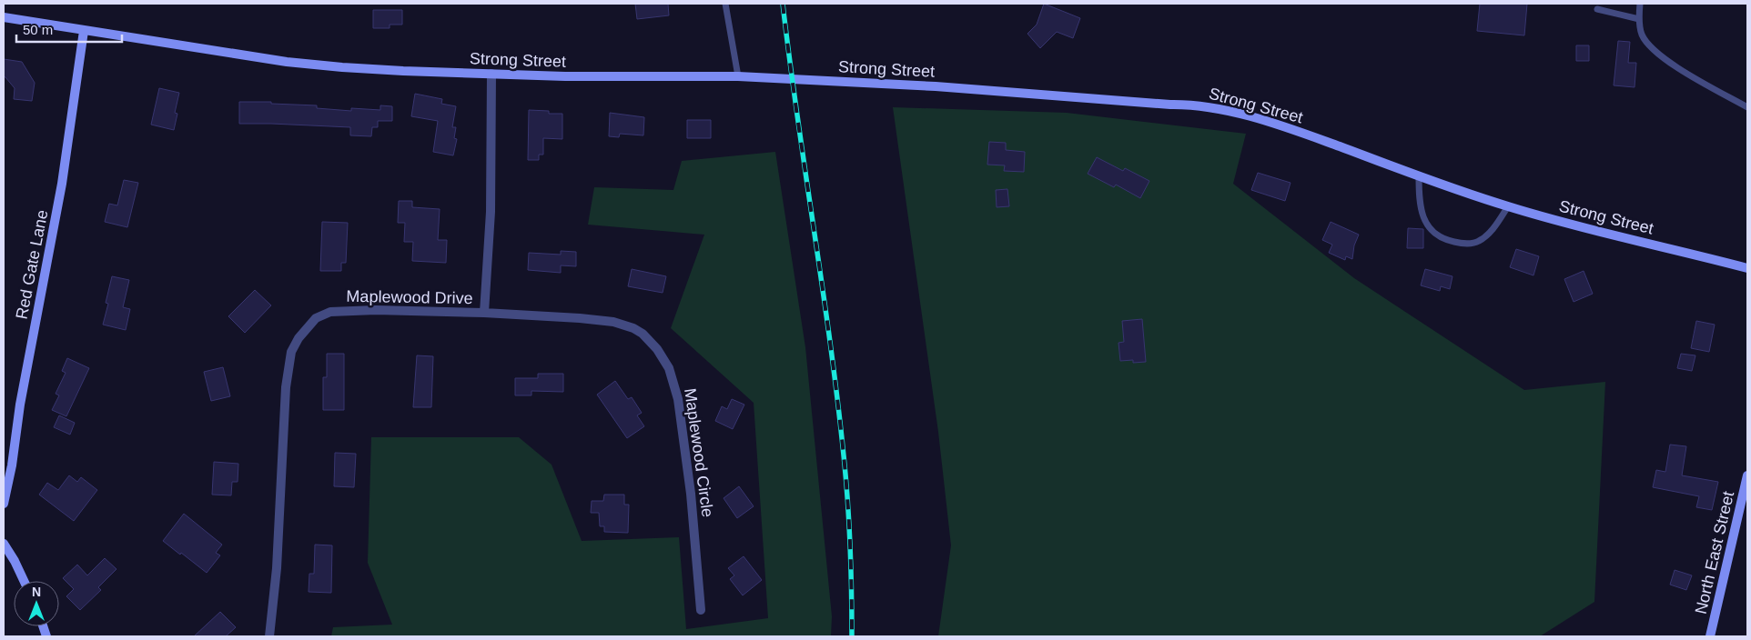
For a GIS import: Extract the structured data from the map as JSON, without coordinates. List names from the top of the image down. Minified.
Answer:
{"streets":{"main road":["Strong Street","Red Gate Lane","North East Street"],"street":["Maplewood Drive","Maplewood Circle"]},"crossings":[["Strong Street","Red Gate Lane"],["Strong Street","Maplewood Drive"],["Maplewood Drive","Maplewood Circle"]],"scale_bar":"50 m","north":"top"}
